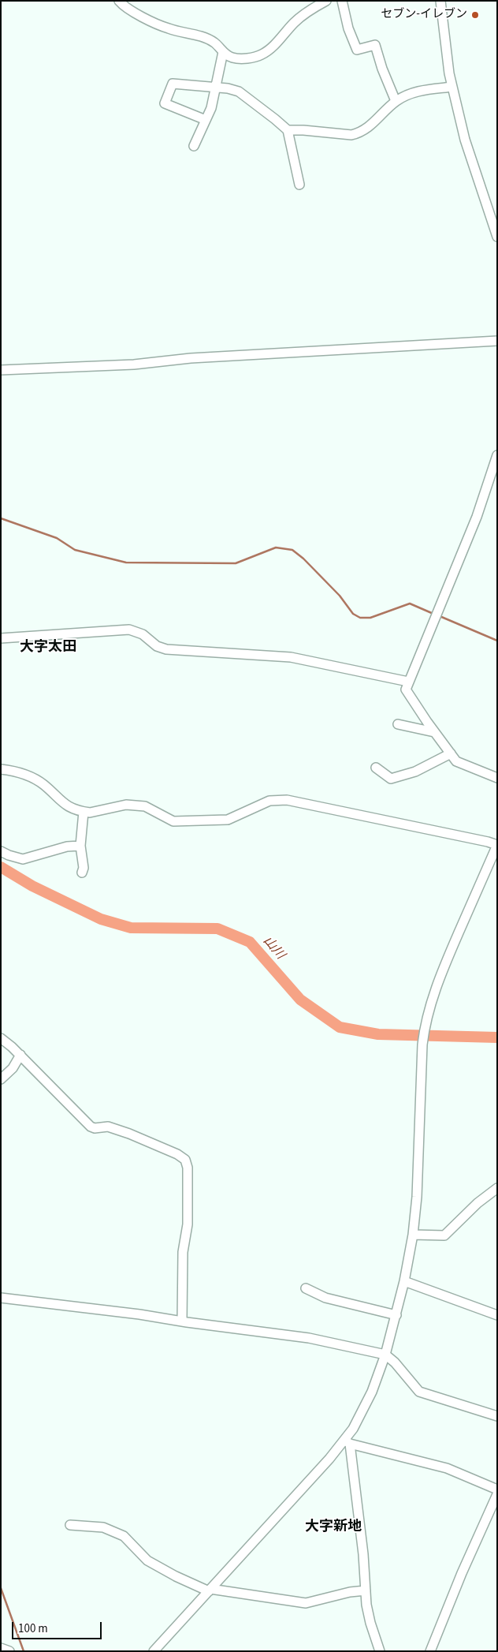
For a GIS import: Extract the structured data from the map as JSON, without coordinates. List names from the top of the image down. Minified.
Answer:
{"districts":["大字太田","大字新地"],"water":["山川"],"places":["セブン-イレブン"],"scale_bar":"100 m"}
